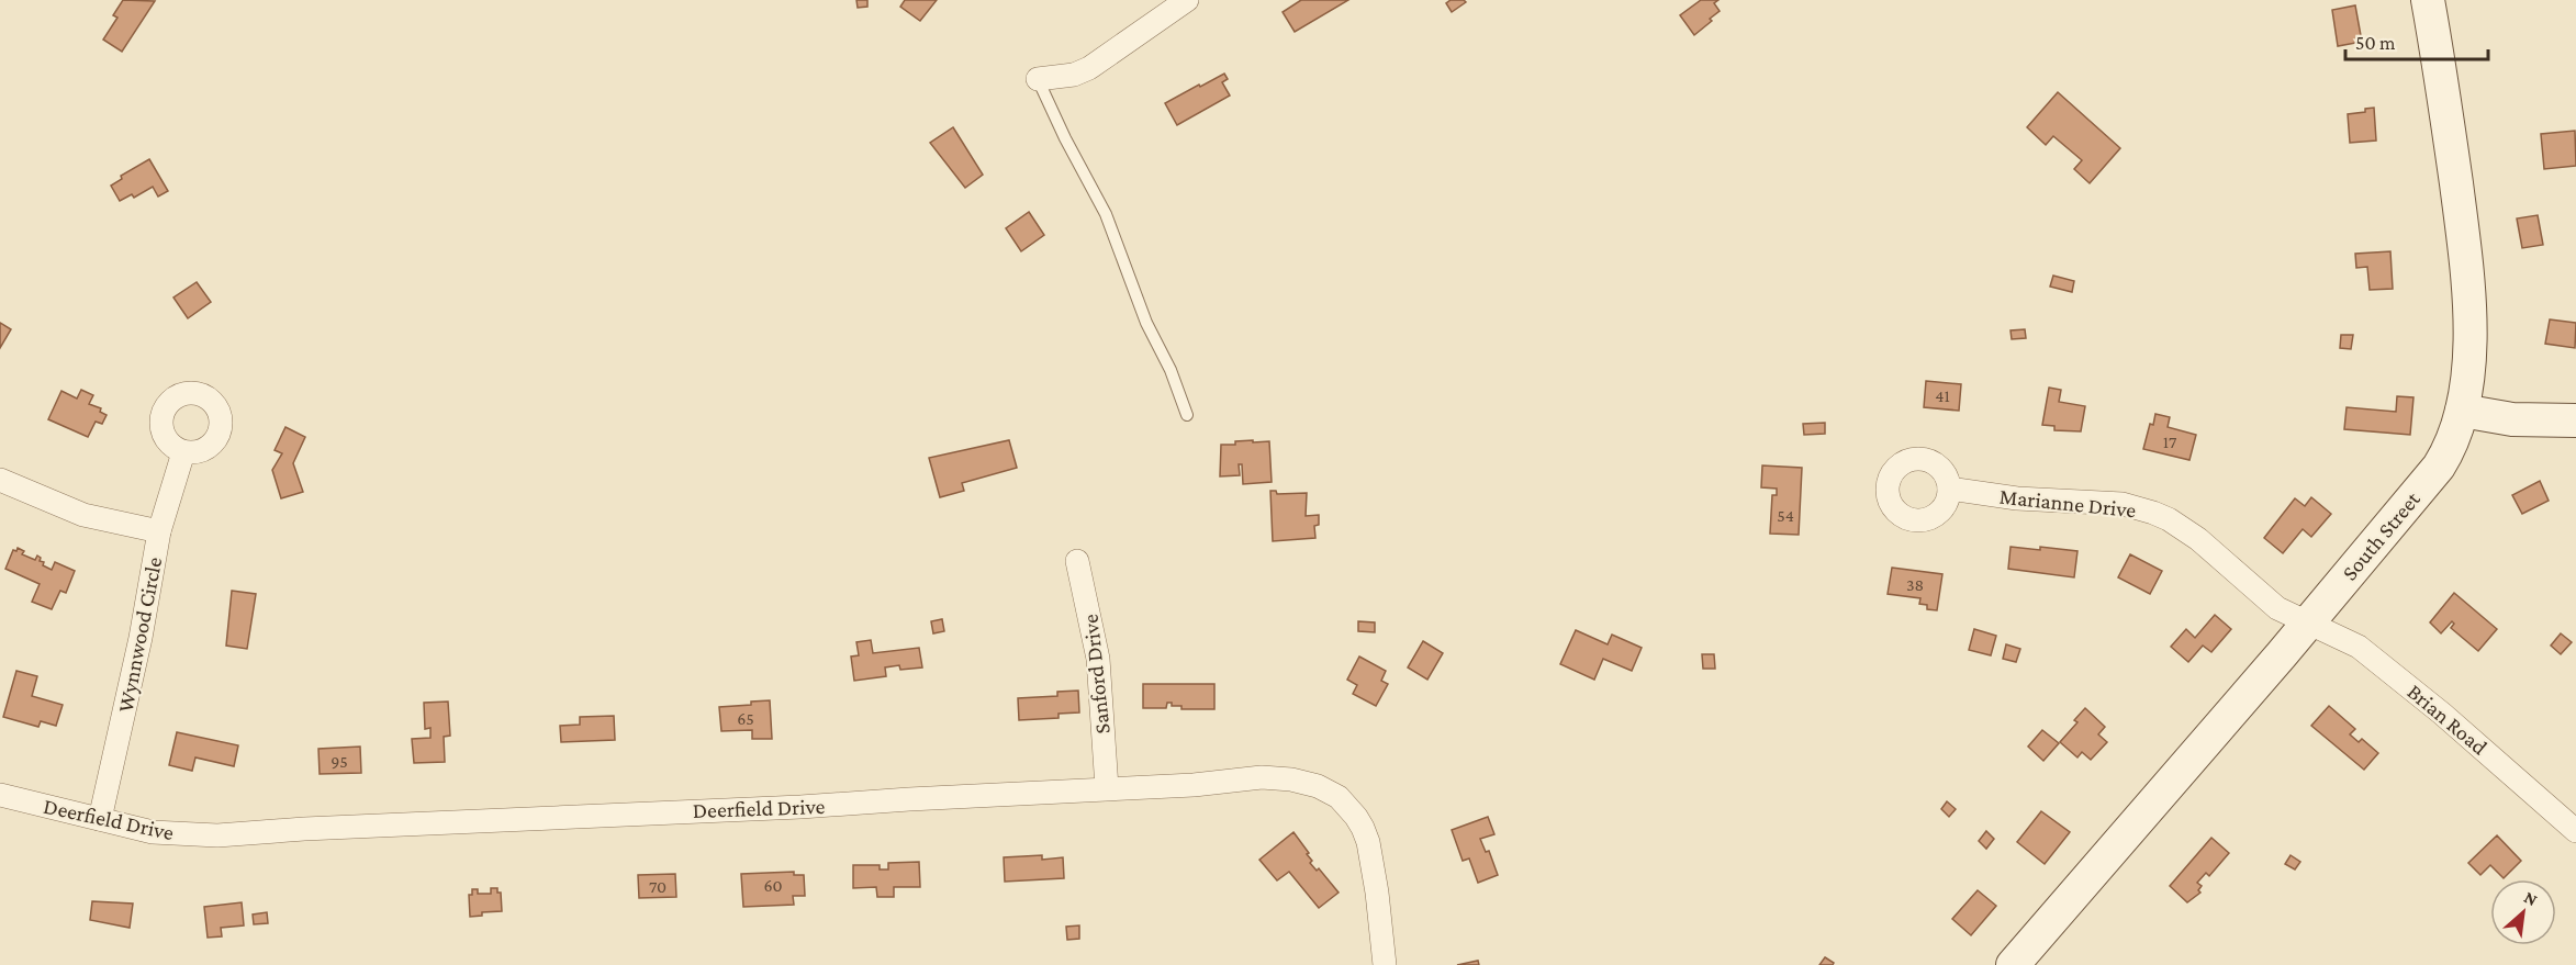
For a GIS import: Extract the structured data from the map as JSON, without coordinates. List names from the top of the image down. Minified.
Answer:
{"streets":{"street":["Marianne Drive","South Street","Wynnwood Circle","Sanford Drive","Brian Road","Deerfield Drive"]},"crossings":[["Marianne Drive","South Street"],["Marianne Drive","Brian Road"],["South Street","Brian Road"],["Wynnwood Circle","Deerfield Drive"],["Sanford Drive","Deerfield Drive"]],"house_numbers":["41","17","54","38","65","95","60","70"],"scale_bar":"50 m","north":"top right"}
